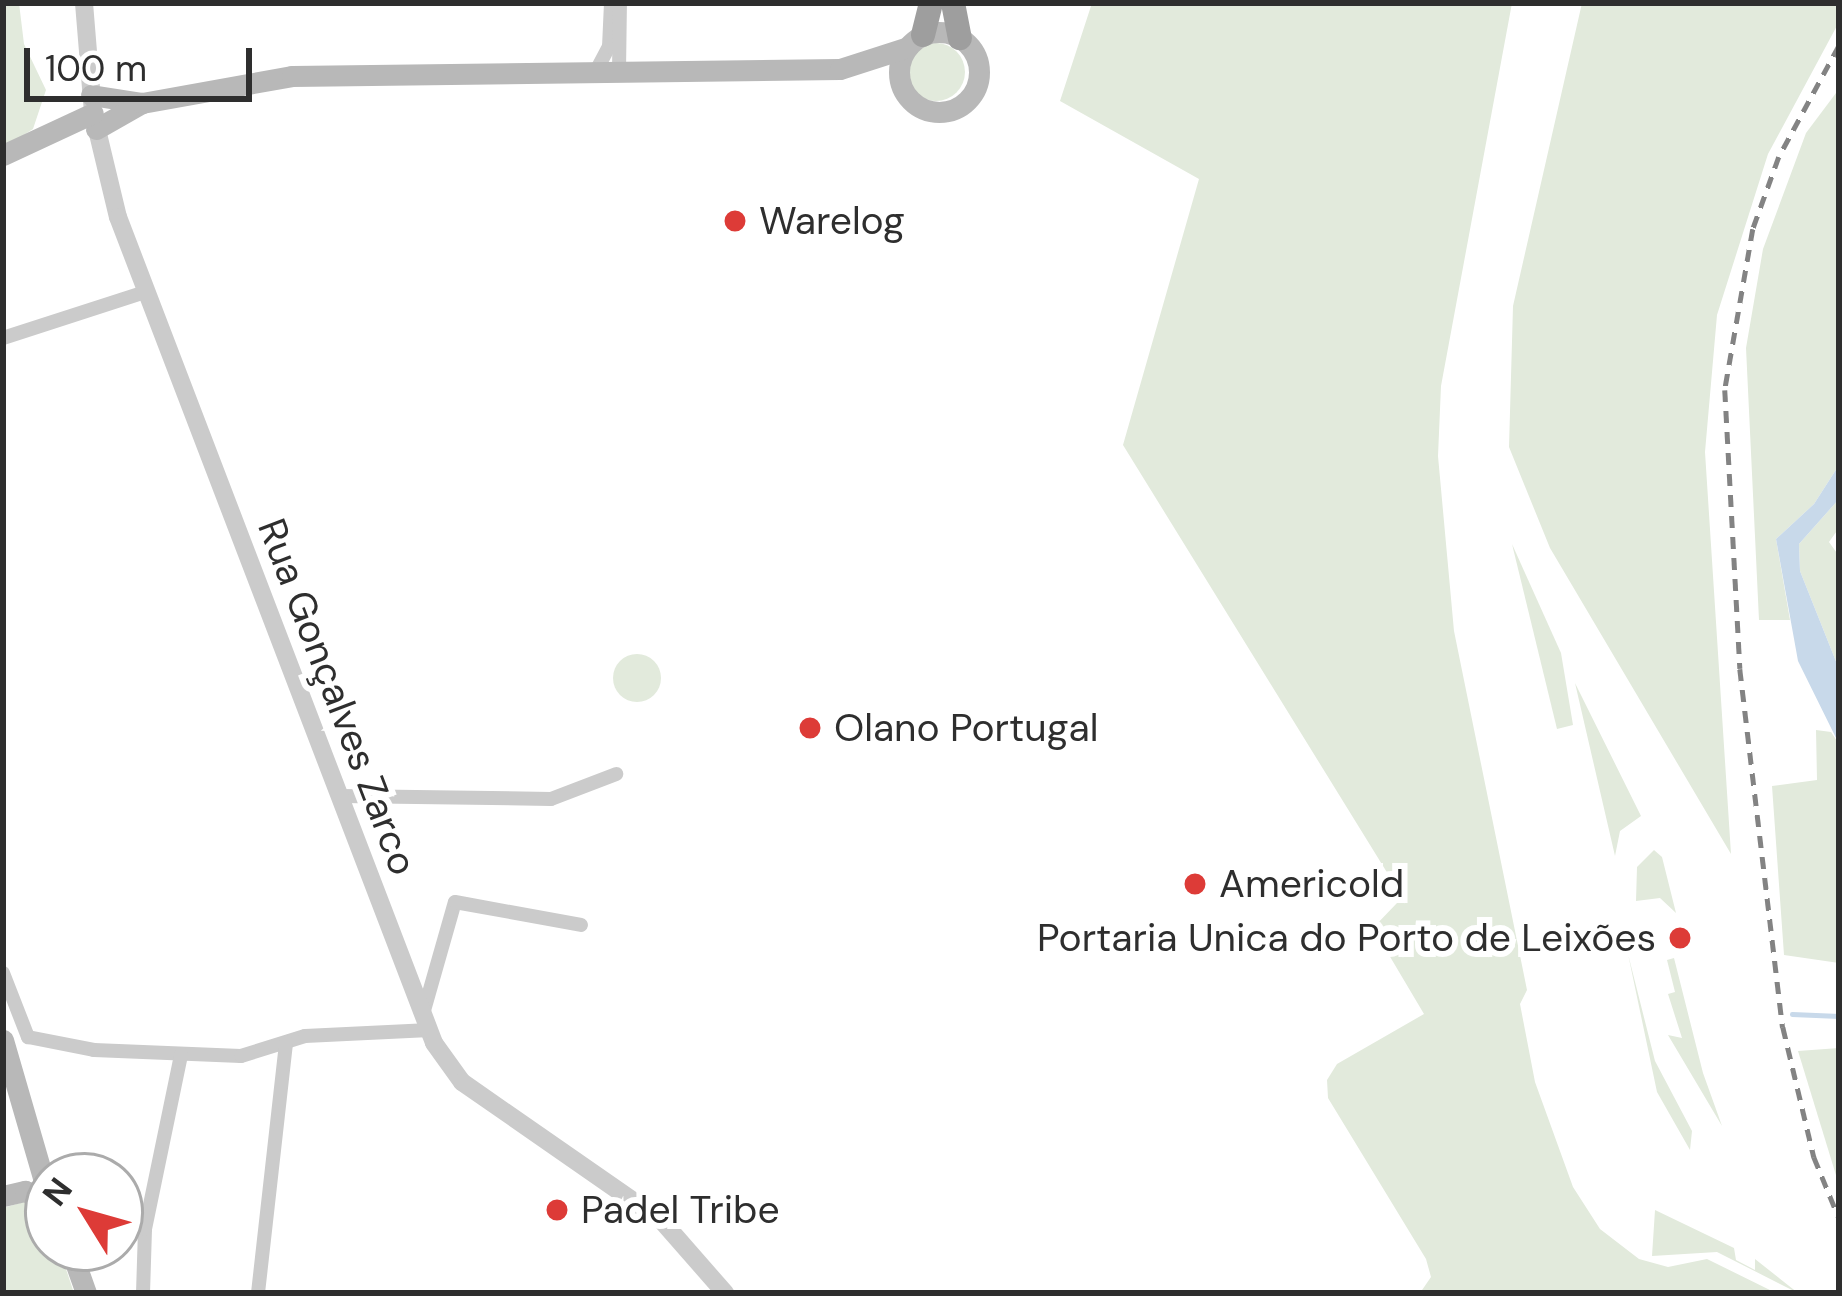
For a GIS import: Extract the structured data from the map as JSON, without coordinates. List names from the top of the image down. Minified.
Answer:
{"streets":{"street":["Rua Gonçalves Zarco"]},"places":["Warelog","Olano Portugal","Americold","Portaria Unica do Porto de Leixões","Padel Tribe"],"scale_bar":"100 m","north":"top left"}
